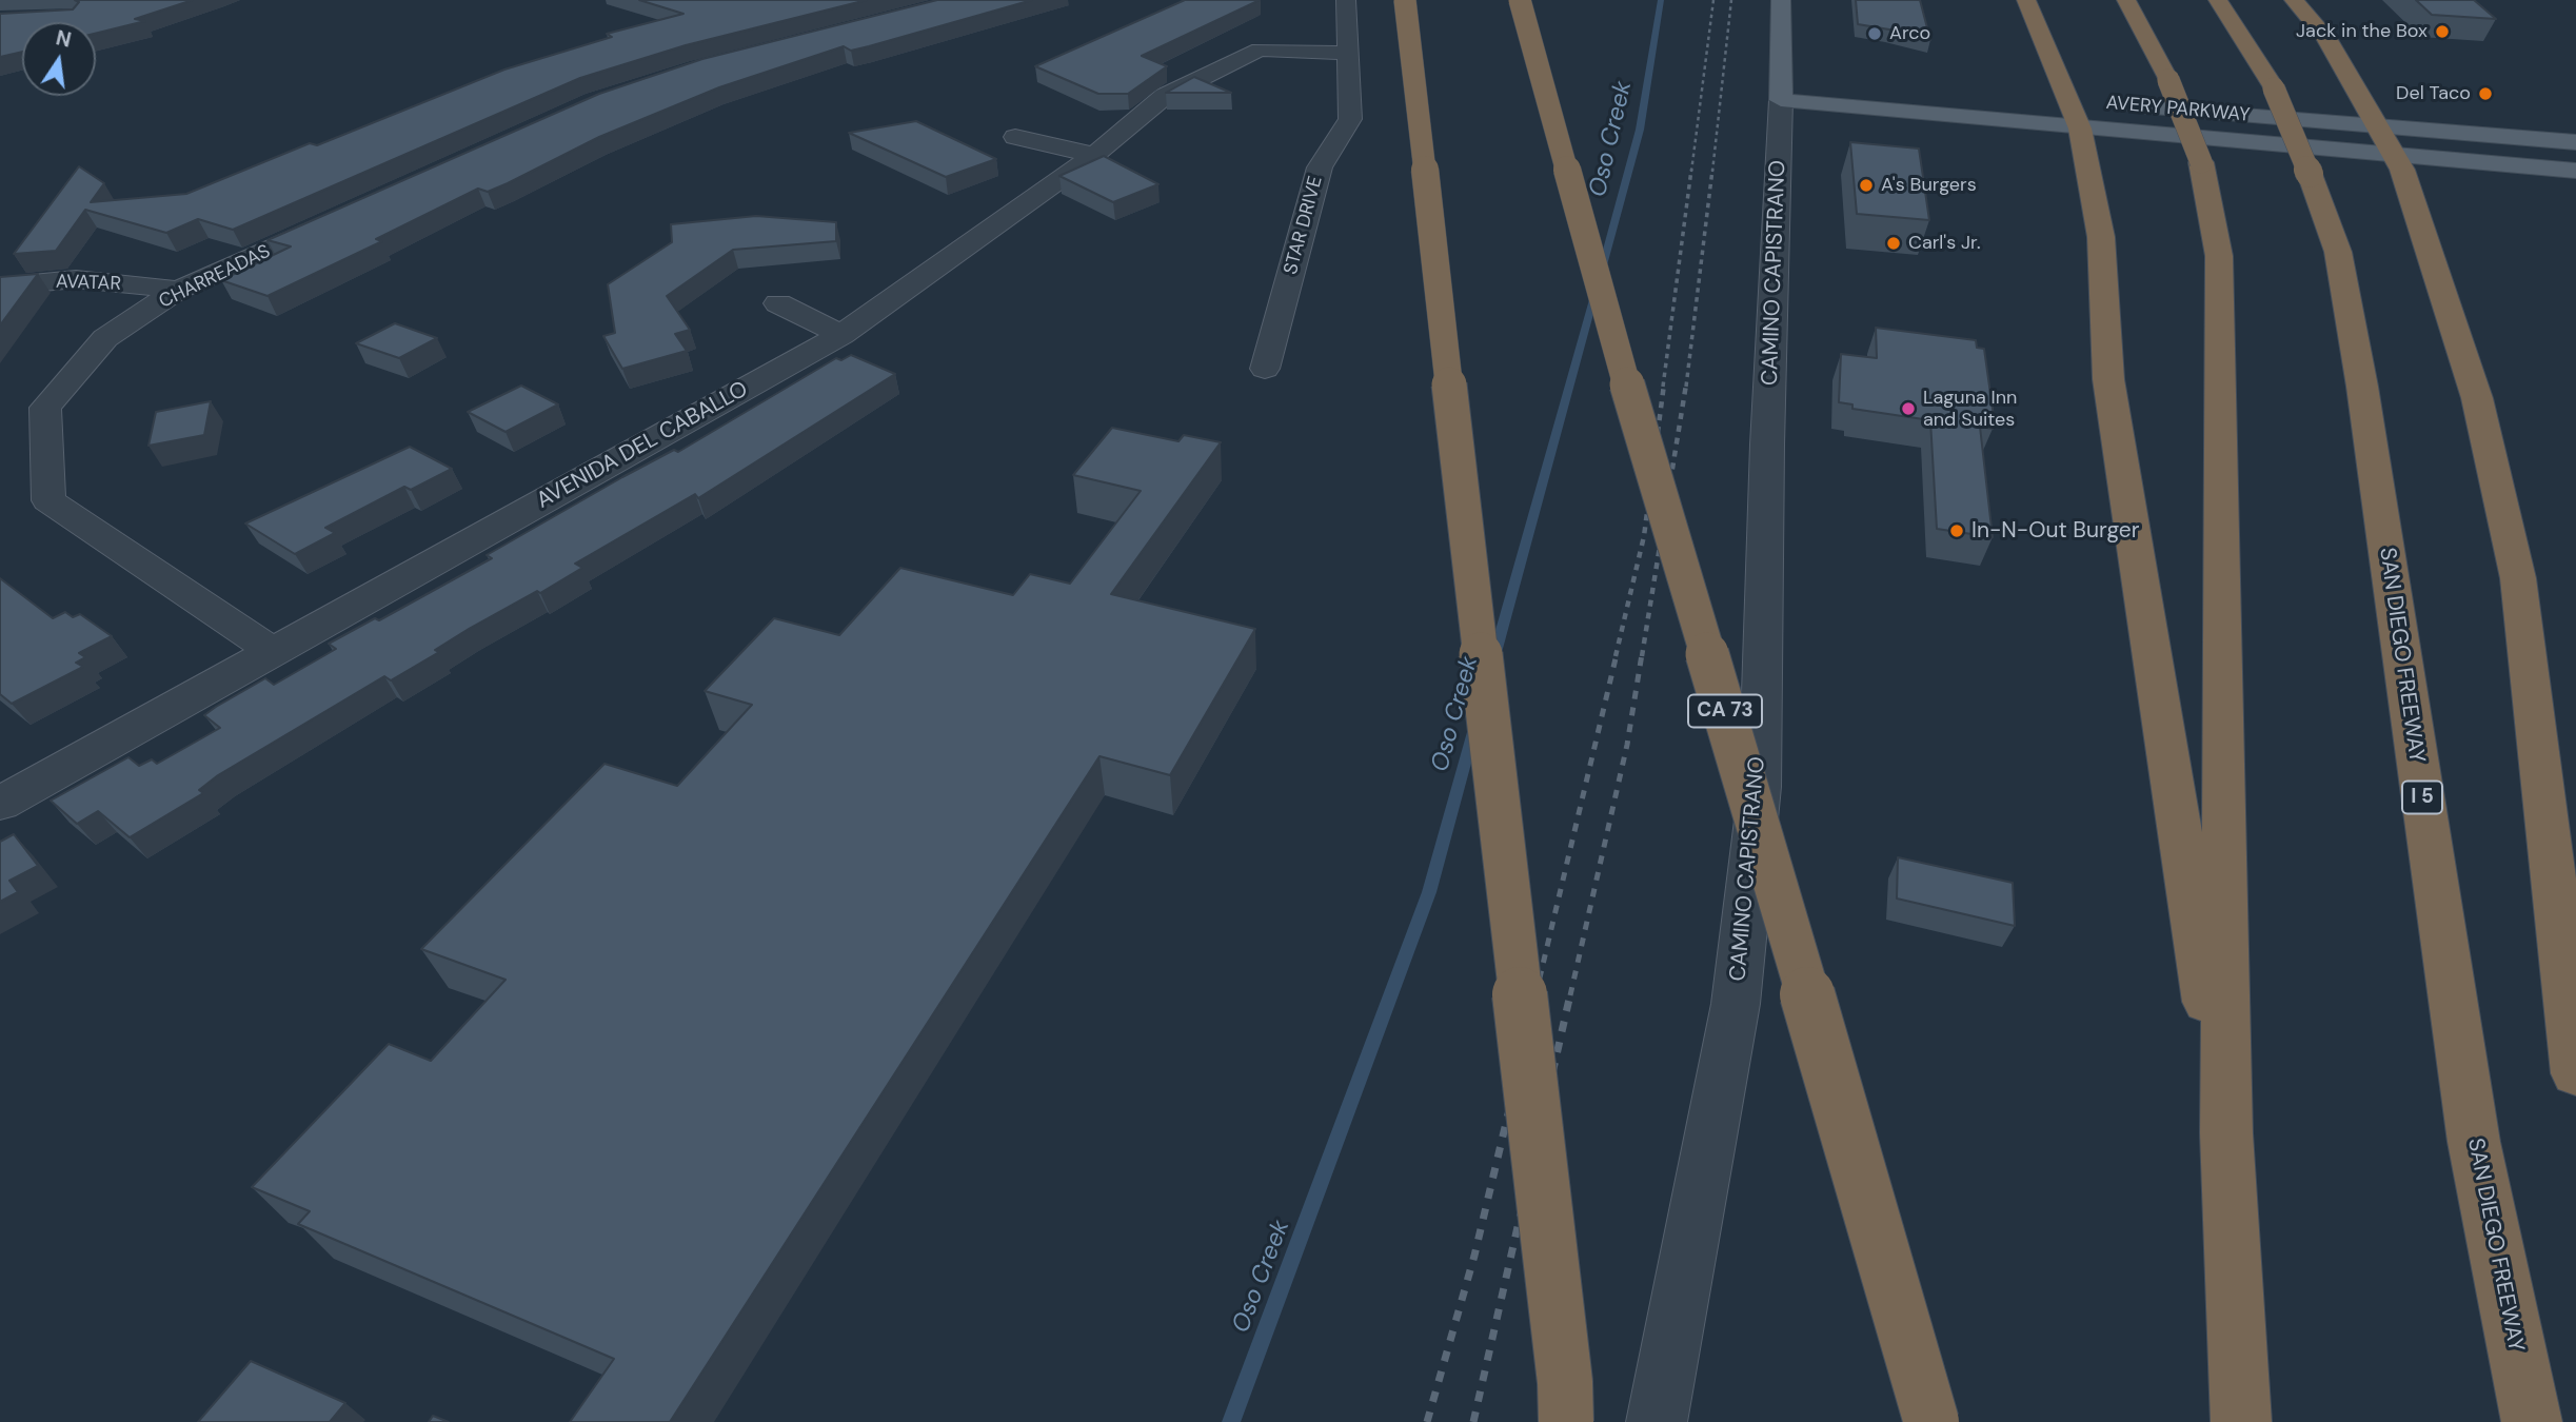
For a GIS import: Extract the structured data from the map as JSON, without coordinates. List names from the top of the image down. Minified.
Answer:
{"streets":{"highway":["SAN DIEGO FREEWAY","CA 73","I 5"],"main road":["AVERY PARKWAY","CAMINO CAPISTRANO"],"street":["STAR DRIVE","CHARREADAS","AVATAR","AVENIDA DEL CABALLO"]},"crossings":[["AVERY PARKWAY","CAMINO CAPISTRANO"],["STAR DRIVE","AVENIDA DEL CABALLO"],["CHARREADAS","AVATAR"],["CHARREADAS","AVENIDA DEL CABALLO"]],"water":["Oso Creek"],"places":["Jack in the Box","Arco","Del Taco","A's Burgers","Carl's Jr.","Laguna Inn and Suites","In-N-Out Burger"],"north":"top"}
